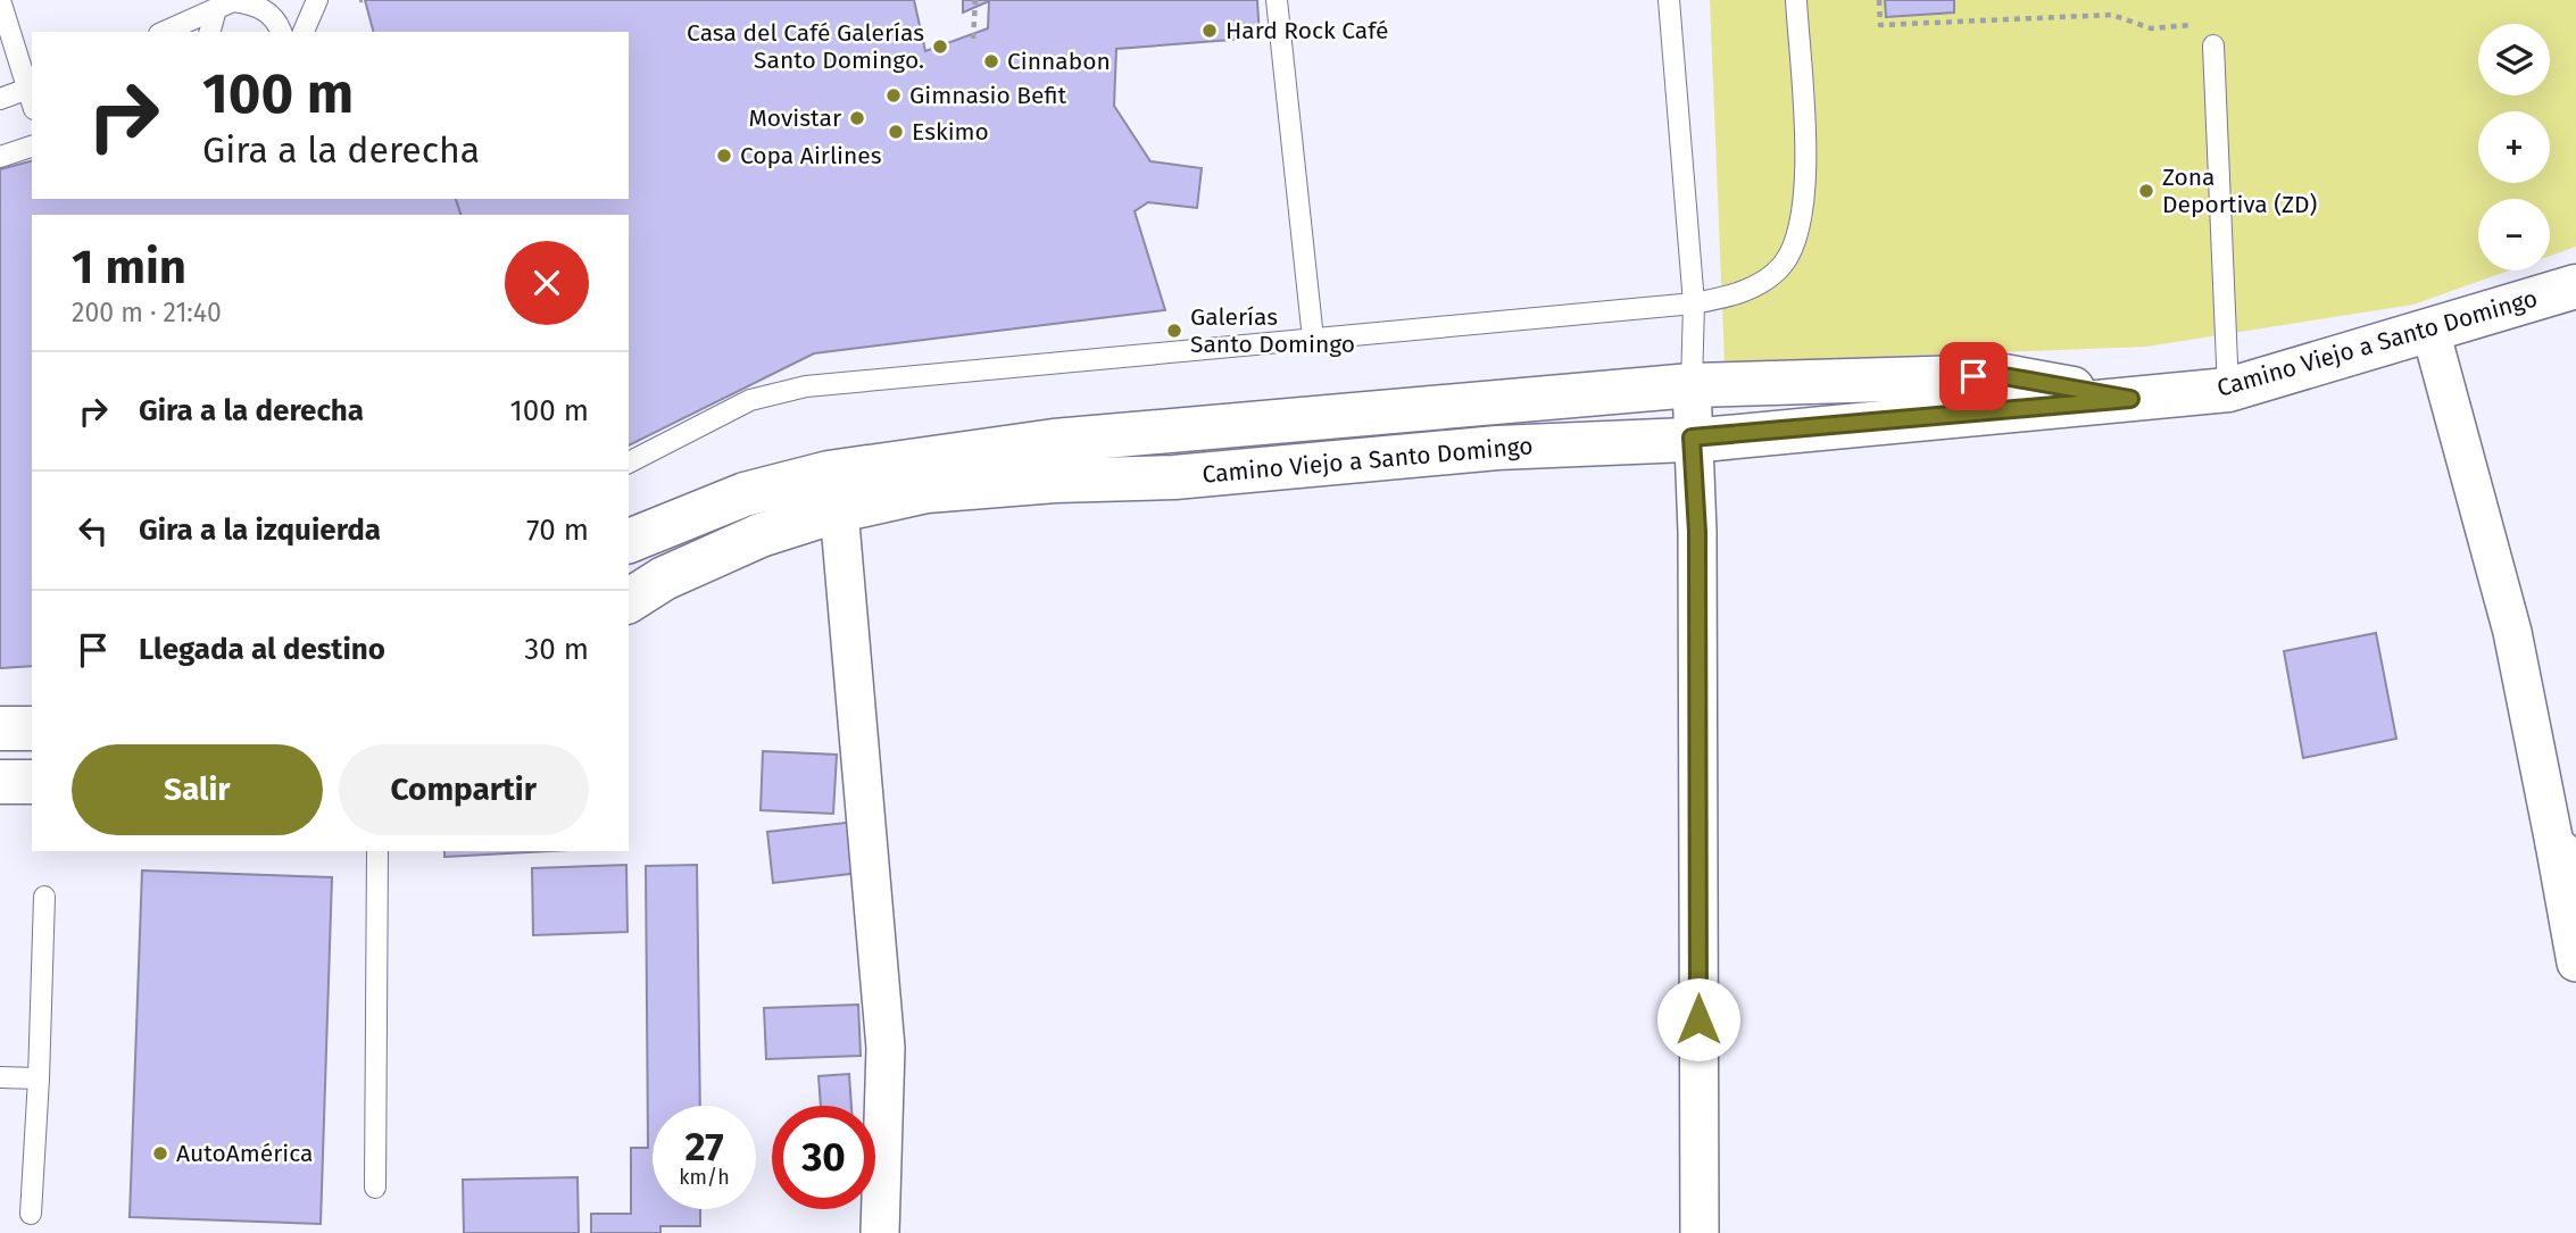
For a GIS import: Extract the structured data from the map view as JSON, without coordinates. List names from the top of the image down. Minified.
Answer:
{"streets":{"street":["Camino Viejo a Santo Domingo"]},"places":["Hard Rock Café","Casa del Café Galerías Santo Domingo.","Cinnabon","Gimnasio Befit","Movistar","Eskimo","Copa Airlines","Zona Deportiva (ZD)","Galerías Santo Domingo","AutoAmérica"],"page":{"map_buttons":["+","−"],"turn":["100 m","Gira a la derecha"],"heading":["1 min","200 m · 21:40"],"list":[{"name":"Gira a la derecha","value":"100 m"},{"name":"Gira a la izquierda","value":"70 m"},{"name":"Llegada al destino","value":"30 m"}],"buttons":["Salir","Compartir"],"speed":"27 km/h","limit":"30"}}
